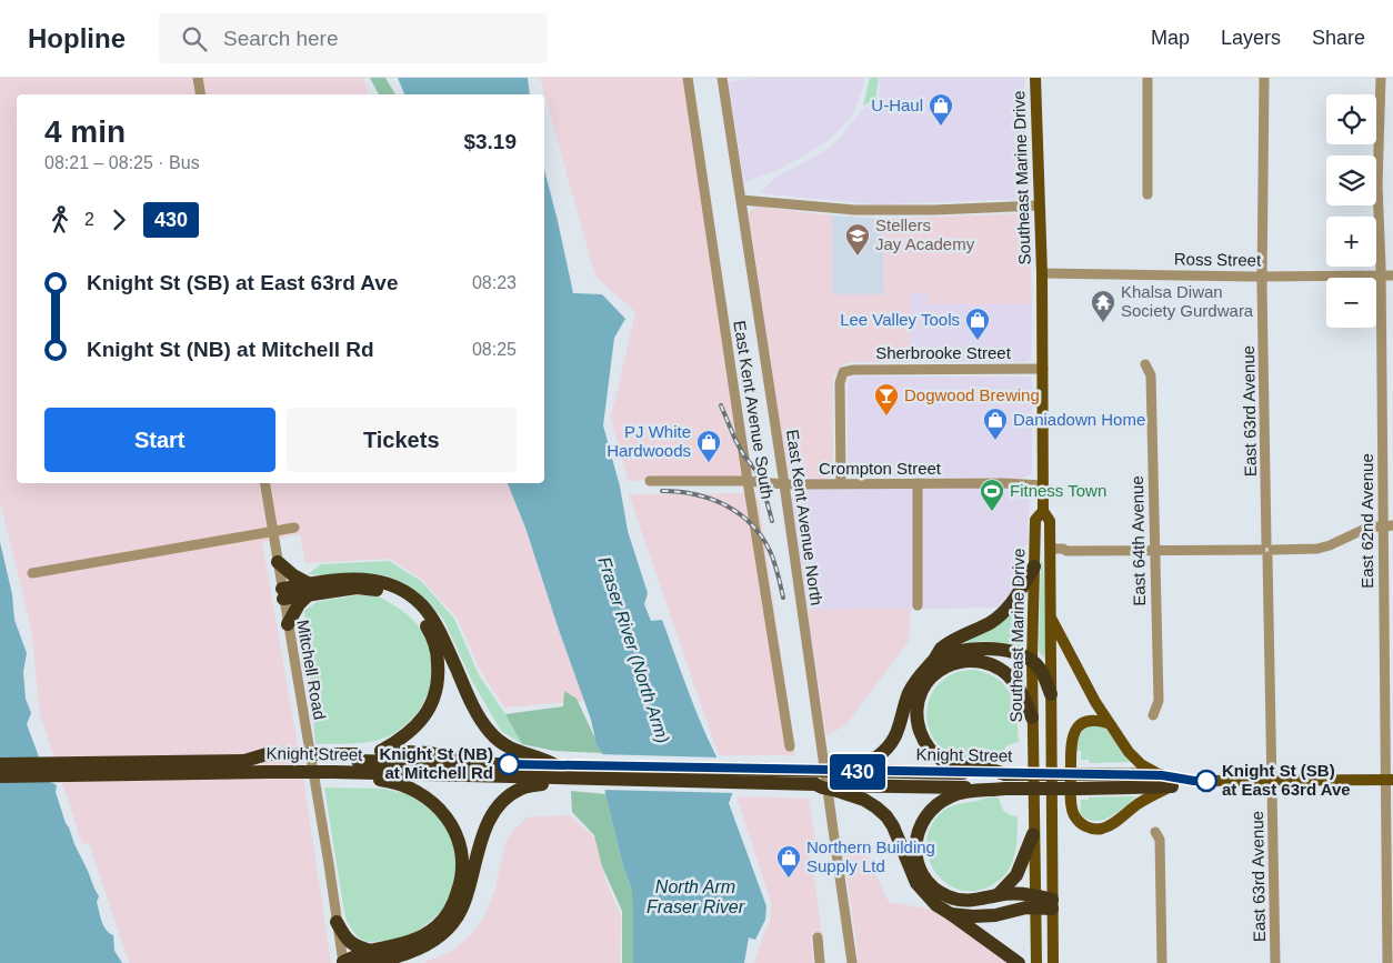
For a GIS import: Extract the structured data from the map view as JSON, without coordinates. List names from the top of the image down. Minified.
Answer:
{"streets":{"highway":["Knight Street"],"main road":["Southeast Marine Drive"],"street":["Ross Street","Sherbrooke Street","East Kent Avenue South","East 63rd Avenue","Crompton Street","East Kent Avenue North","East 62nd Avenue","East 64th Avenue","Mitchell Road"]},"crossings":[["Southeast Marine Drive","Ross Street"],["Southeast Marine Drive","Sherbrooke Street"],["Southeast Marine Drive","Crompton Street"],["Ross Street","East 63rd Avenue"],["Ross Street","East 62nd Avenue"],["Sherbrooke Street","Crompton Street"],["East Kent Avenue South","Crompton Street"],["East 63rd Avenue","Knight Street"],["Crompton Street","East Kent Avenue North"],["East 62nd Avenue","Knight Street"]],"water":["Fraser River (North Arm)","North Arm Fraser River"],"places":{"shop":["U-Haul","Lee Valley Tools","Daniadown Home","PJ White Hardwoods","Northern Building Supply Ltd"],"school or university":["Stellers Jay Academy"],"temple":["Khalsa Diwan Society Gurdwara"],"bar":["Dogwood Brewing"],"sports":["Fitness Town"],"other":["Knight St (NB) at Mitchell Rd","Knight St (SB) at East 63rd Ave"]},"lines":["bus line 430"],"page":{"header":"Hopline","search":"Search here","nav":["Map","Layers","Share"],"on_map":"430","map_buttons":["+","−"],"heading":["4 min","08:21 – 08:25 · Bus","$3.19"],"legs":["2","430"],"list":[{"name":"Knight St (SB) at East 63rd Ave","value":"08:23"},{"name":"Knight St (NB) at Mitchell Rd","value":"08:25"}],"buttons":["Start","Tickets"]}}
